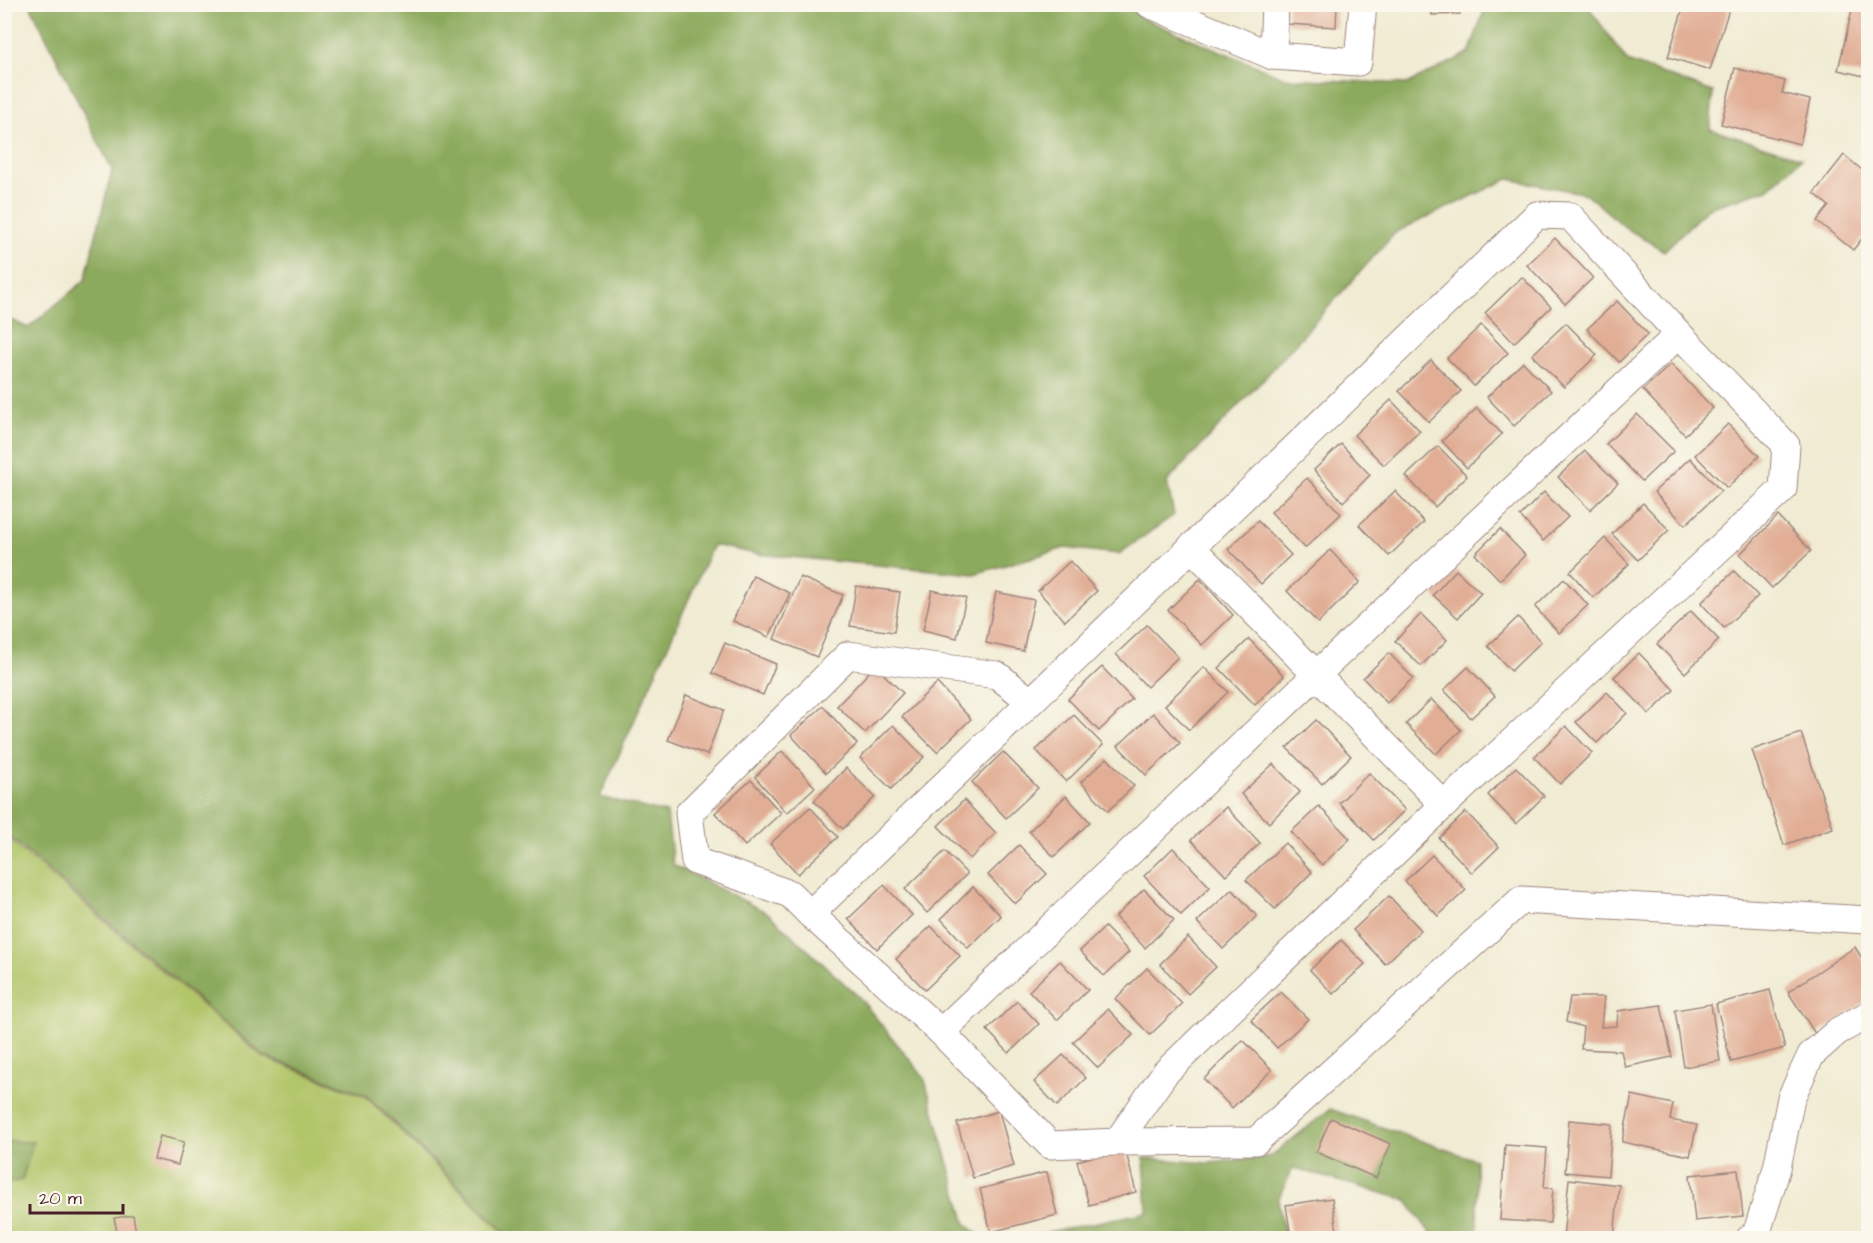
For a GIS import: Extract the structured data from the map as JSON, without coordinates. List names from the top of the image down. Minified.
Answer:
{"scale_bar":"20 m"}
